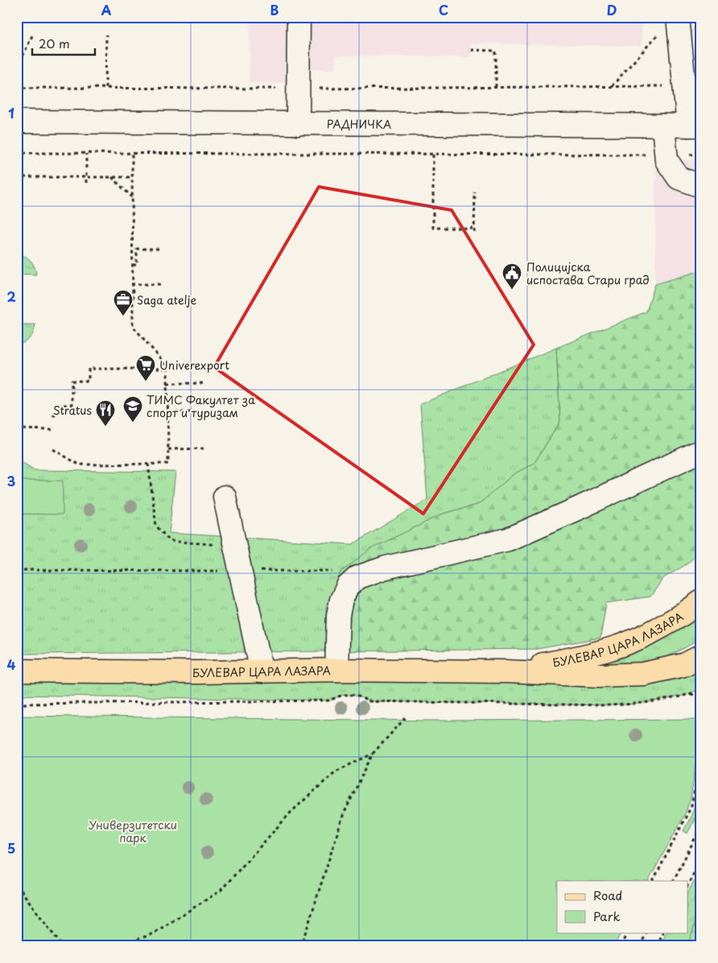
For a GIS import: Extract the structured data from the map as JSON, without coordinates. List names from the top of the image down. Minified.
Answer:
{"streets":{"main road":["БУЛЕВАР ЦАРА ЛАЗАРА"],"street":["РАДНИЧКА"]},"parks":["Универзитетски парк"],"places":{"public building":["Полицијска испостава Стари град"],"office":["Saga atelje"],"supermarket":["Univerexport"],"school or university":["ТИМС Факултет за спорт и туризам"],"restaurant":["Stratus"]},"legend":["Road","Park"],"scale_bar":"20 m","grid":{"columns":["A","B","C","D"],"rows":["1","2","3","4","5"]}}
